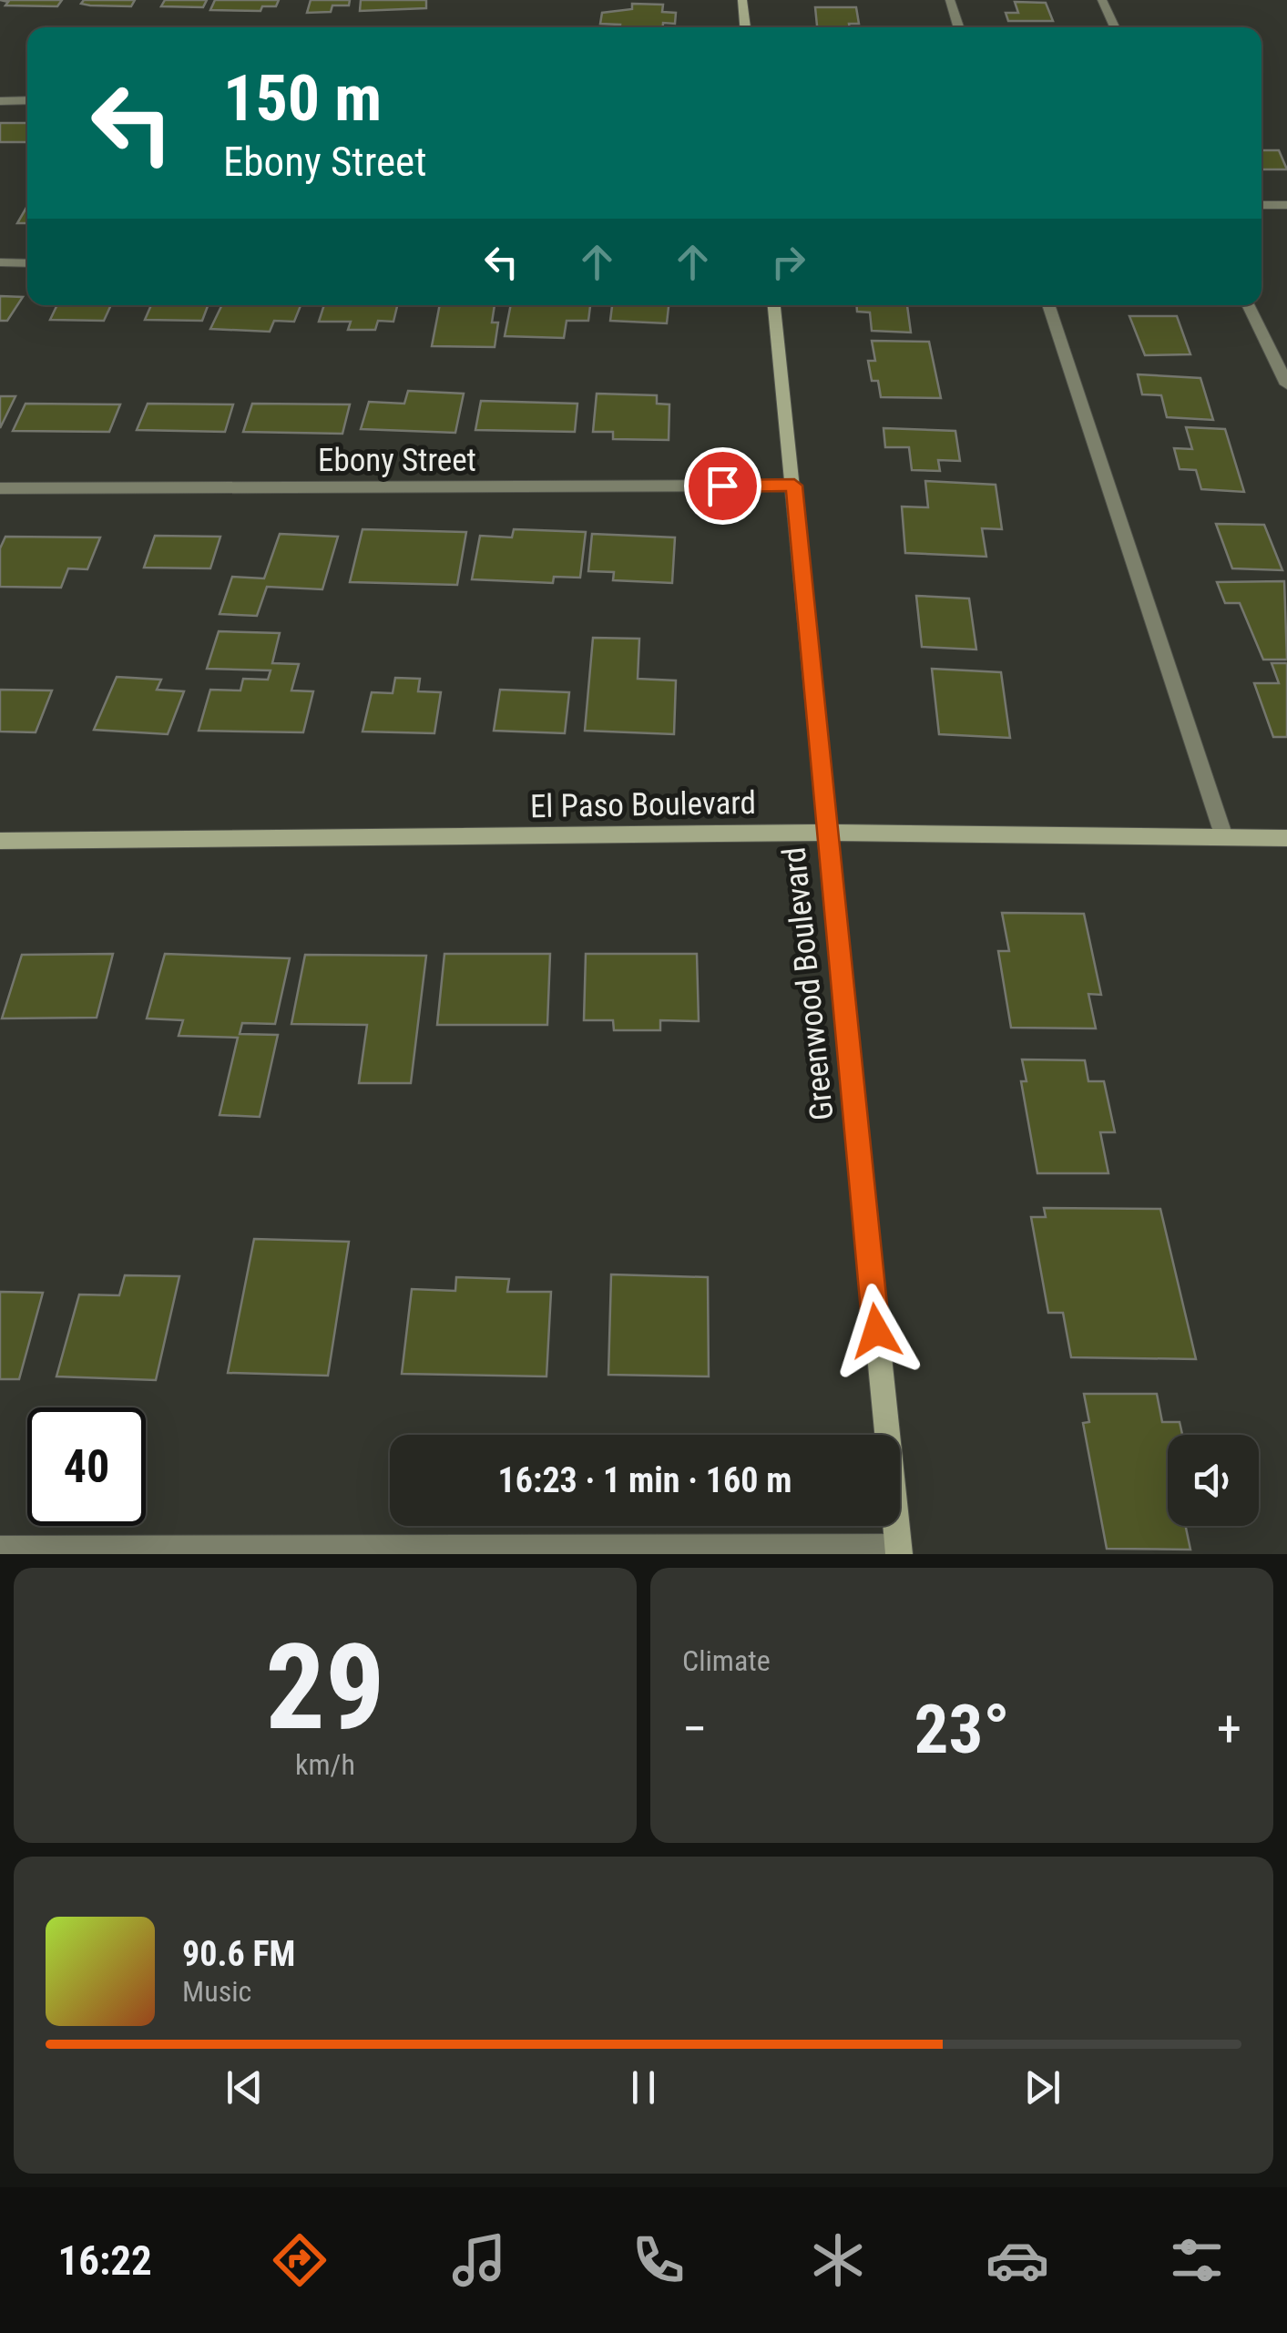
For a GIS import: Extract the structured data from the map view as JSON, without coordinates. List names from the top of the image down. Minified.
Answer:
{"streets":{"street":["Ebony Street","El Paso Boulevard","Greenwood Boulevard"]},"crossings":[["Ebony Street","Greenwood Boulevard"],["El Paso Boulevard","Greenwood Boulevard"]],"page":{"turn":["150 m","Ebony Street"],"limit":"40","trip":"16:23 · 1 min · 160 m","tile":[["29","km/h"],"Climate"],"heat":["−","23°","+"],"song":["90.6 FM","Music"],"tabs":"16:22"}}
